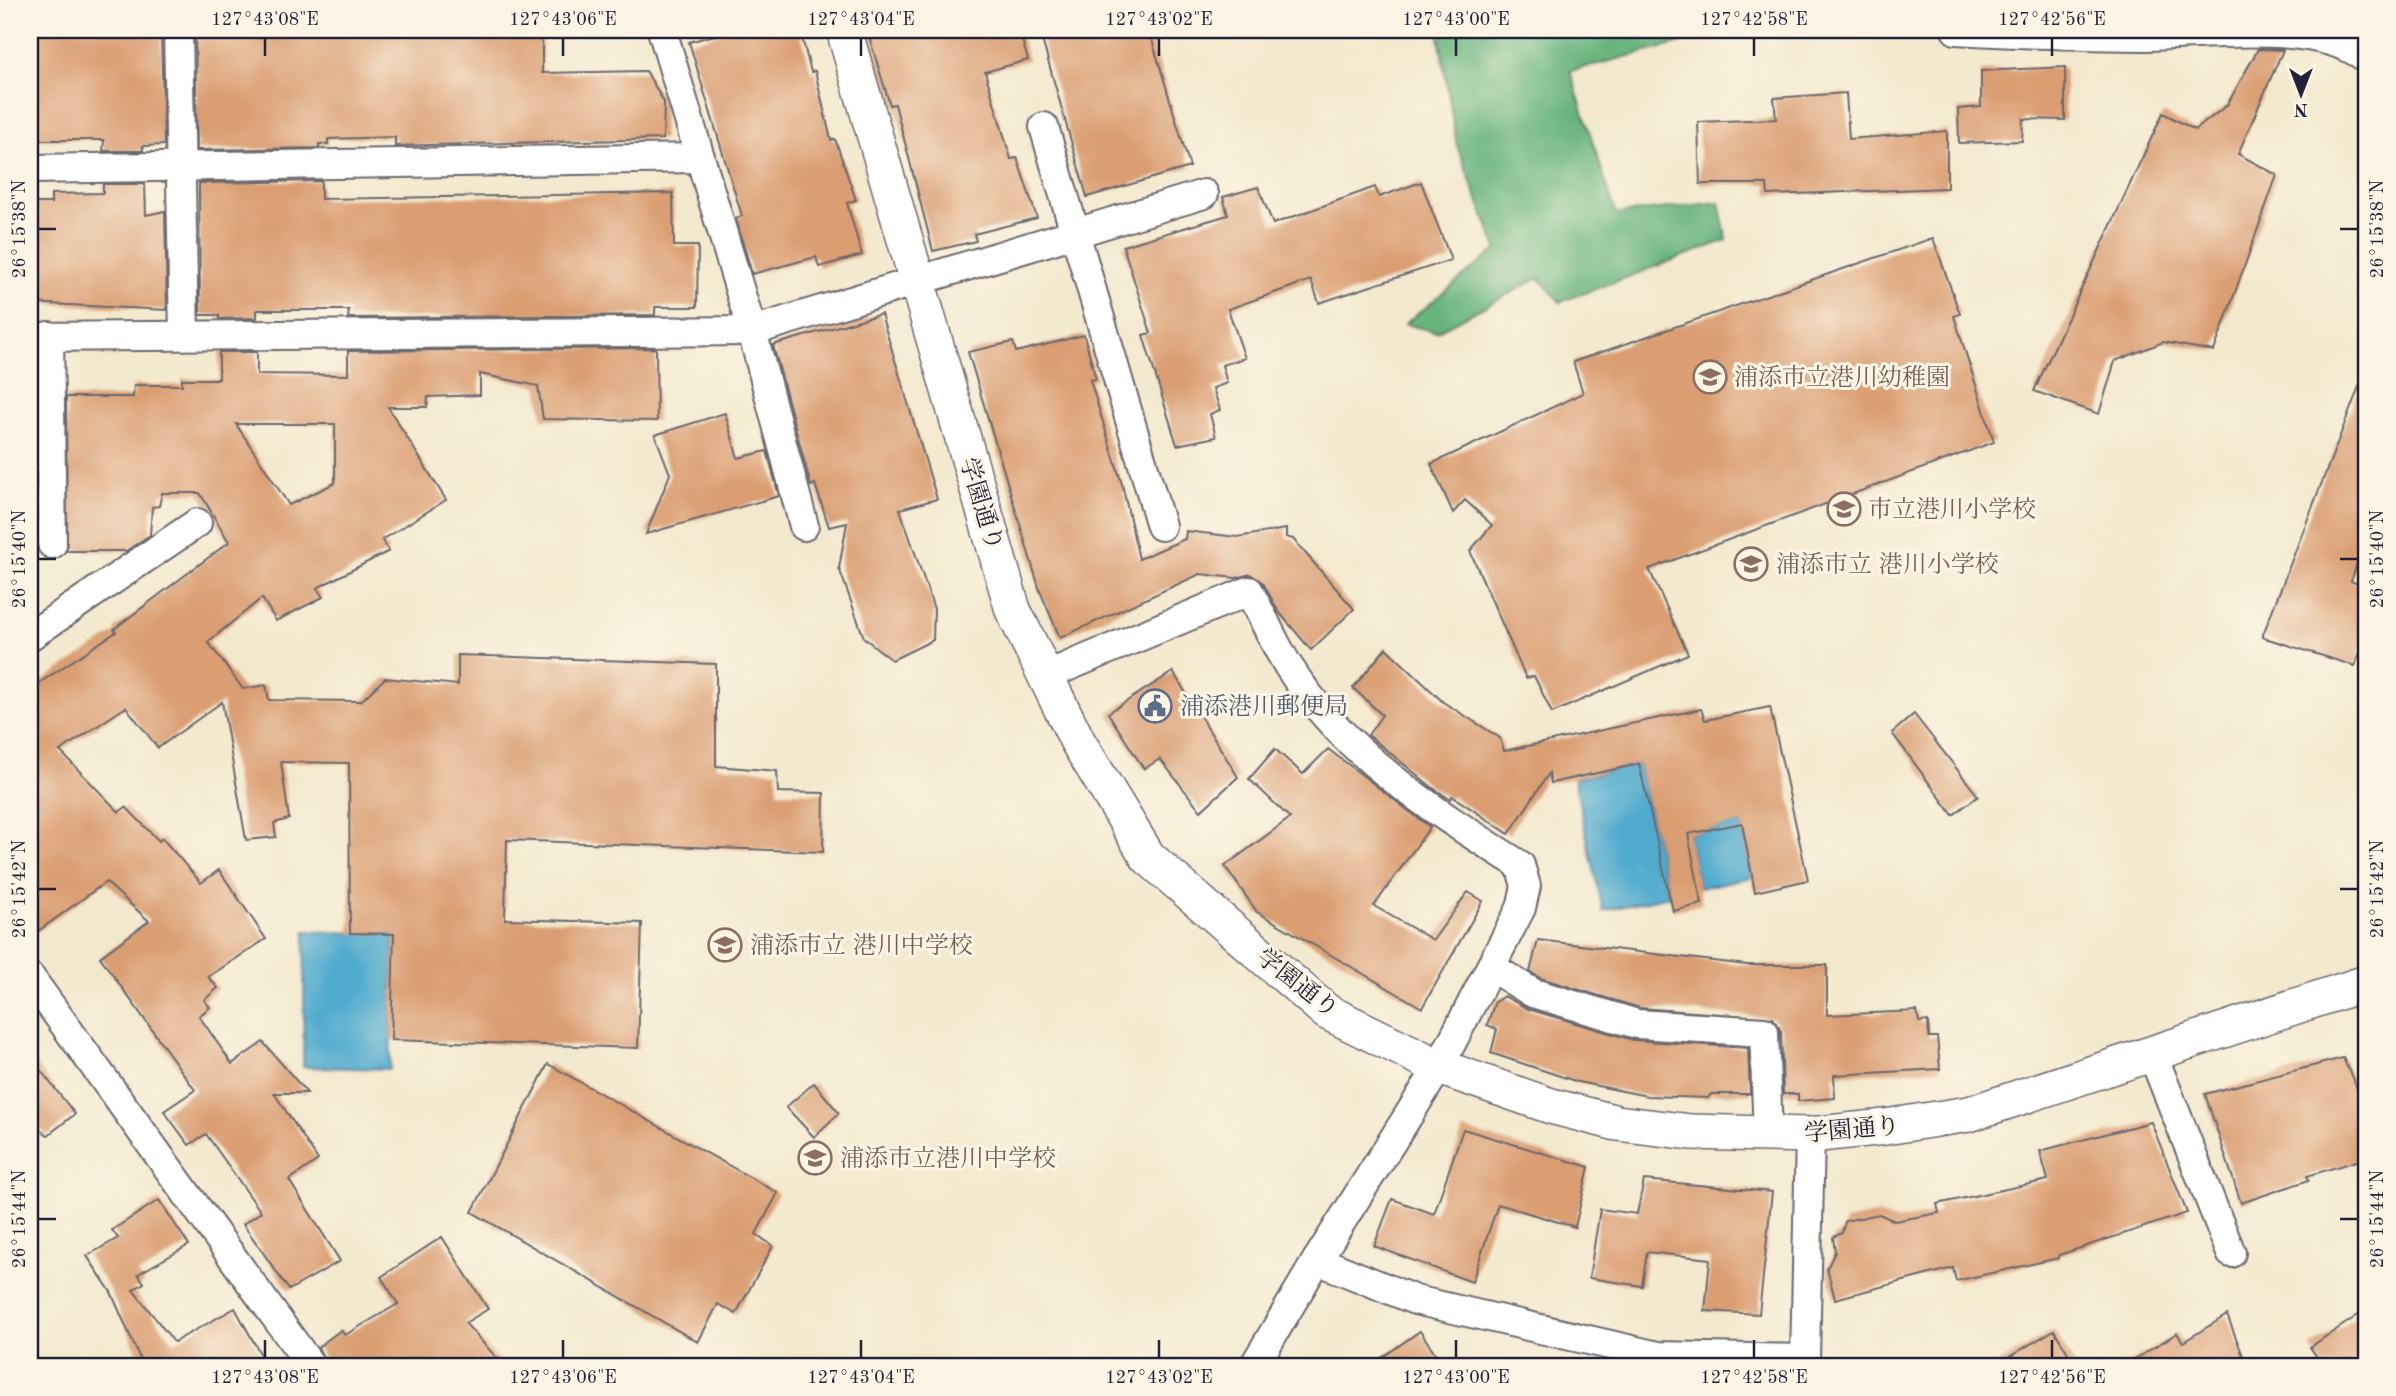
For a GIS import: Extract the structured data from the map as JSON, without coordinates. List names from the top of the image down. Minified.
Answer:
{"streets":{"street":["学園通り"]},"places":{"school or university":["浦添市立港川幼稚園","市立港川小学校","浦添市立 港川小学校","浦添市立 港川中学校","浦添市立港川中学校"],"public building":["浦添港川郵便局"]},"north":"bottom","coordinates":["127°43'08\"E","127°43'06\"E","127°43'04\"E","127°43'02\"E","127°43'00\"E","127°42'58\"E","127°42'56\"E","26°15'38\"N","26°15'40\"N","26°15'42\"N","26°15'44\"N"]}
